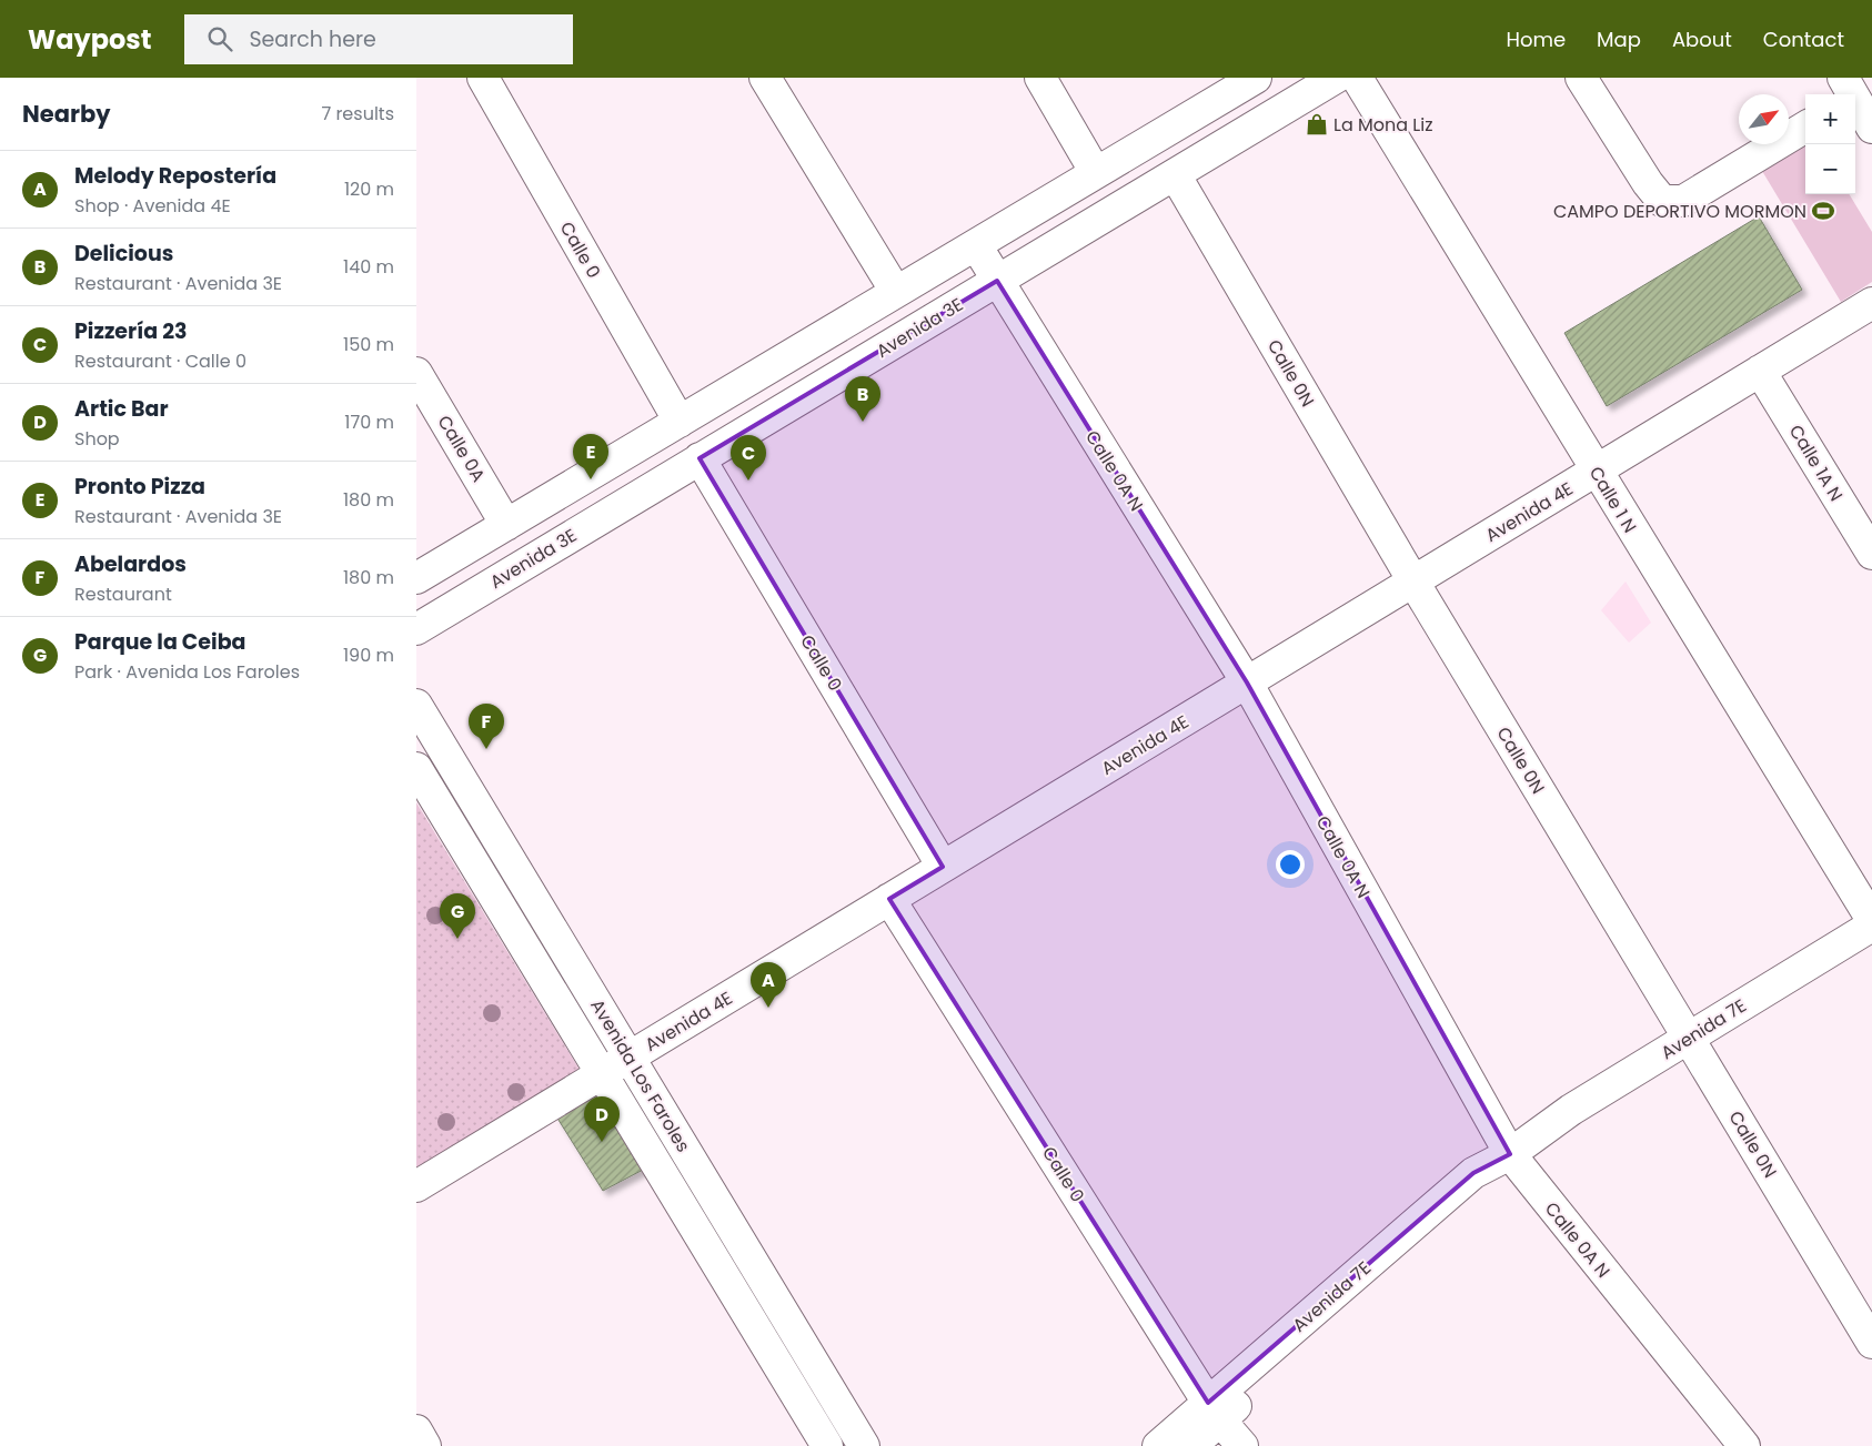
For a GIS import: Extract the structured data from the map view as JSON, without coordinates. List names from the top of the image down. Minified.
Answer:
{"streets":{"street":["Calle 0","Avenida 3E","Calle 0N","Calle 0A","Calle 1A N","Calle 0A N","Calle 1 N","Avenida 4E","Avenida 7E","Avenida Los Faroles"]},"crossings":[["Calle 0","Avenida 3E"],["Calle 0","Avenida 4E"],["Calle 0","Avenida 7E"],["Avenida 3E","Calle 0N"],["Avenida 3E","Calle 0A N"],["Calle 0N","Avenida 4E"],["Calle 0N","Avenida 7E"],["Calle 1A N","Avenida 4E"],["Calle 0A N","Avenida 4E"],["Calle 0A N","Avenida 7E"],["Calle 1 N","Avenida 4E"],["Avenida 4E","Avenida Los Faroles"]],"places":{"shop":["La Mona Liz"],"sports":["CAMPO DEPORTIVO MORMON"]},"north":"top right","page":{"header":"Waypost","search":"Search here","nav":["Home","Map","About","Contact"],"heading":["Nearby","7 results"],"map_buttons":["+","−"],"list":[{"mark":"A","name":"Melody Repostería","note":"Shop · Avenida 4E","value":"120 m"},{"mark":"B","name":"Delicious","note":"Restaurant · Avenida 3E","value":"140 m"},{"mark":"C","name":"Pizzería 23","note":"Restaurant · Calle 0","value":"150 m"},{"mark":"D","name":"Artic Bar","note":"Shop","value":"170 m"},{"mark":"E","name":"Pronto Pizza","note":"Restaurant · Avenida 3E","value":"180 m"},{"mark":"F","name":"Abelardos","note":"Restaurant","value":"180 m"},{"mark":"G","name":"Parque la Ceiba","note":"Park · Avenida Los Faroles","value":"190 m"}],"pins":["B","E","C","F","G","A","D"]}}
